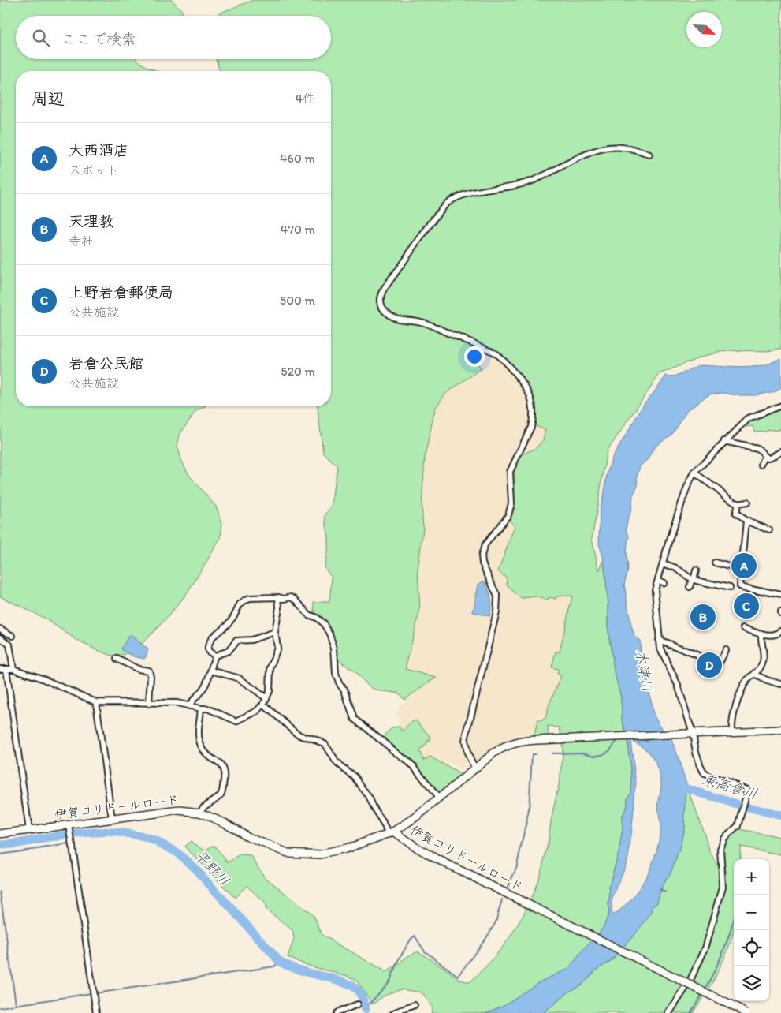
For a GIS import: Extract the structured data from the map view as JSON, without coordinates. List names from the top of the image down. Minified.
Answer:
{"streets":{"street":["伊賀コリドールロード"]},"water":["木津川","東高倉川","平野川"],"north":"bottom right","page":{"search":"ここで検索","heading":["周辺","4件"],"list":[{"mark":"A","name":"大西酒店","note":"スポット","value":"460 m"},{"mark":"B","name":"天理教","note":"寺社","value":"470 m"},{"mark":"C","name":"上野岩倉郵便局","note":"公共施設","value":"500 m"},{"mark":"D","name":"岩倉公民館","note":"公共施設","value":"520 m"}],"pins":["A","C","B","D"],"map_buttons":["+","−"]}}
